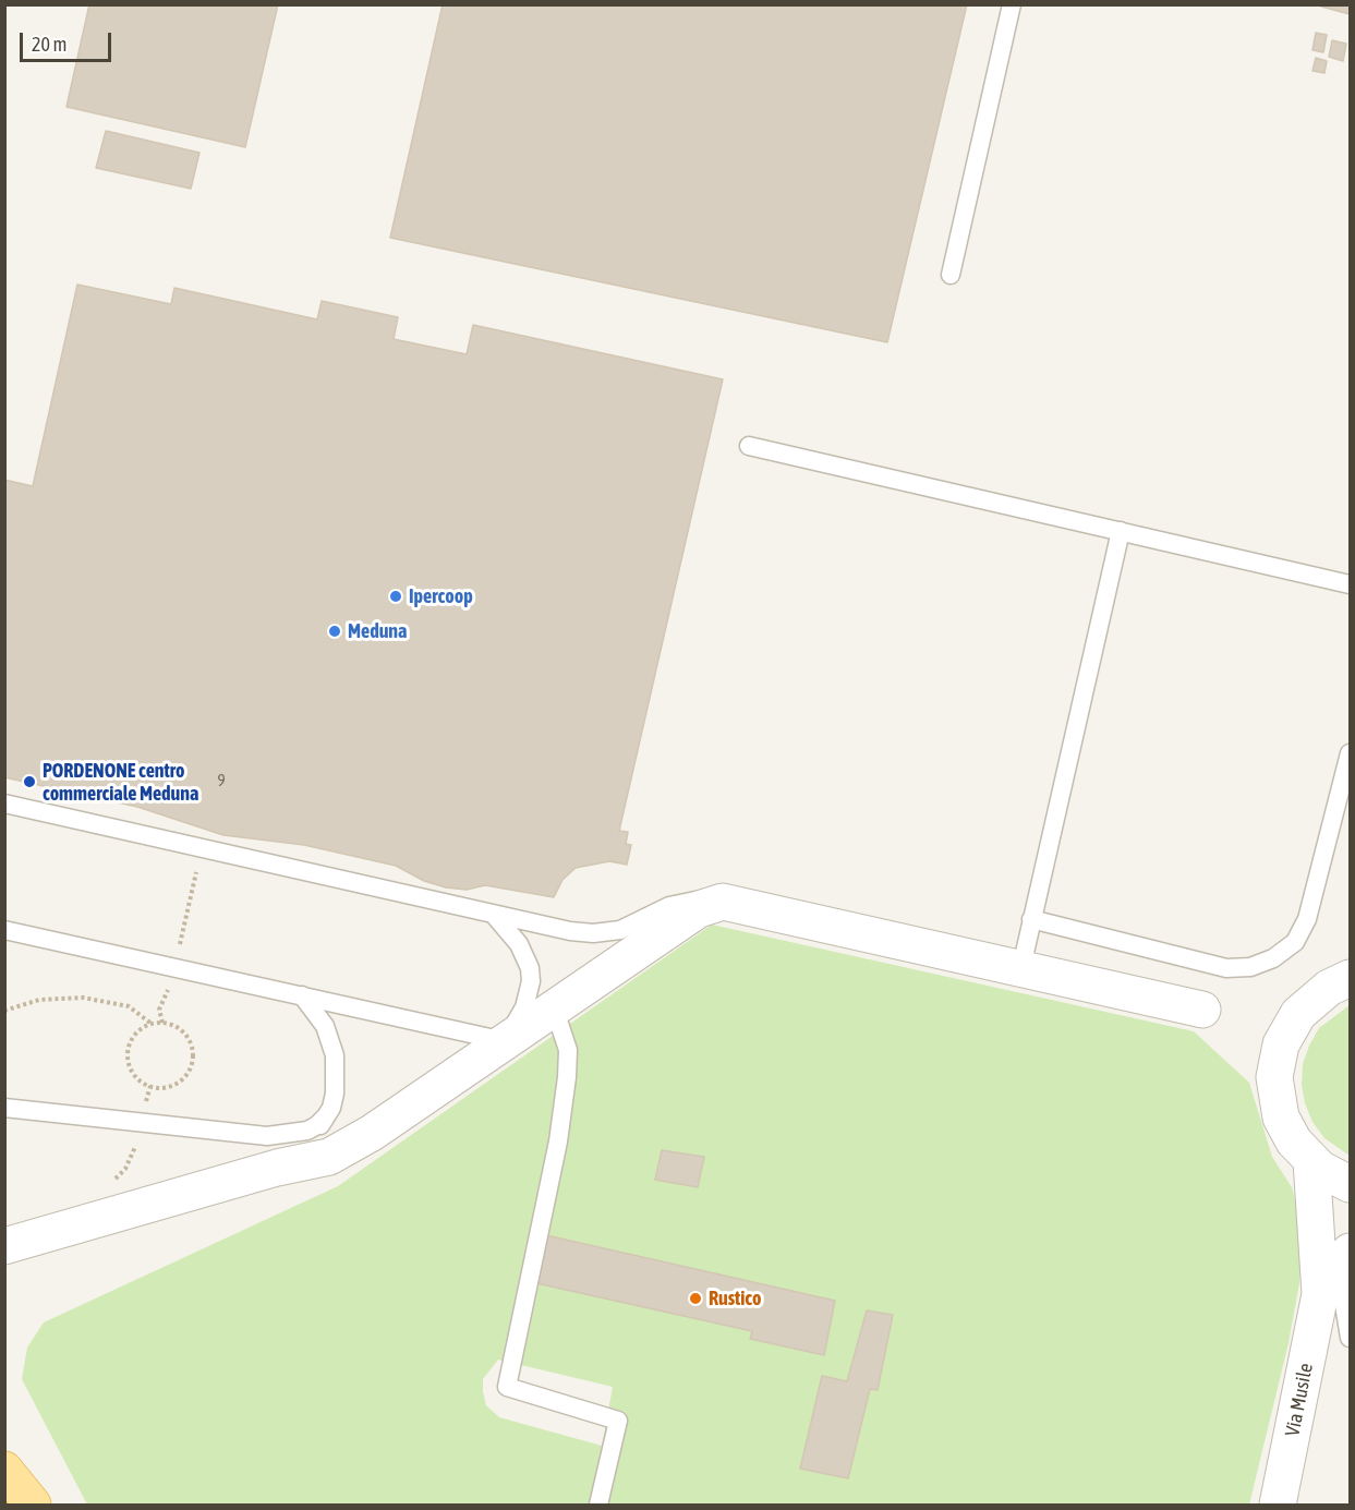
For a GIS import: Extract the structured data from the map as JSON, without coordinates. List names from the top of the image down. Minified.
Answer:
{"streets":{"street":["Via Musile"]},"places":["Ipercoop","Meduna","PORDENONE centro commerciale Meduna","Rustico"],"house_numbers":["9"],"scale_bar":"20 m"}
